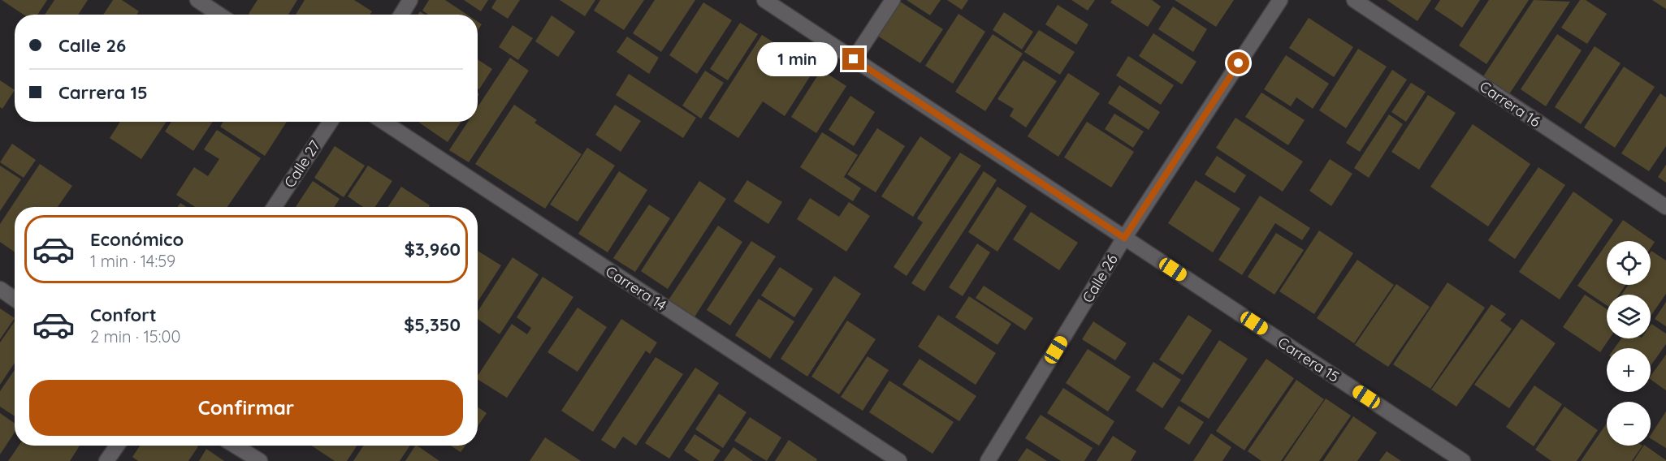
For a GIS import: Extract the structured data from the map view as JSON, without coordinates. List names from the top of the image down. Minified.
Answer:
{"streets":{"street":["Carrera 16","Calle 27","Calle 26","Carrera 14","Carrera 15"]},"crossings":[["Calle 26","Carrera 15"]],"page":{"banner":["Calle 26","Carrera 15"],"bubble":"1 min","list":[{"name":"Económico","note":"1 min · 14:59","value":"$3,960"},{"name":"Confort","note":"2 min · 15:00","value":"$5,350"}],"map_buttons":["+","−"],"buttons":"Confirmar"}}
